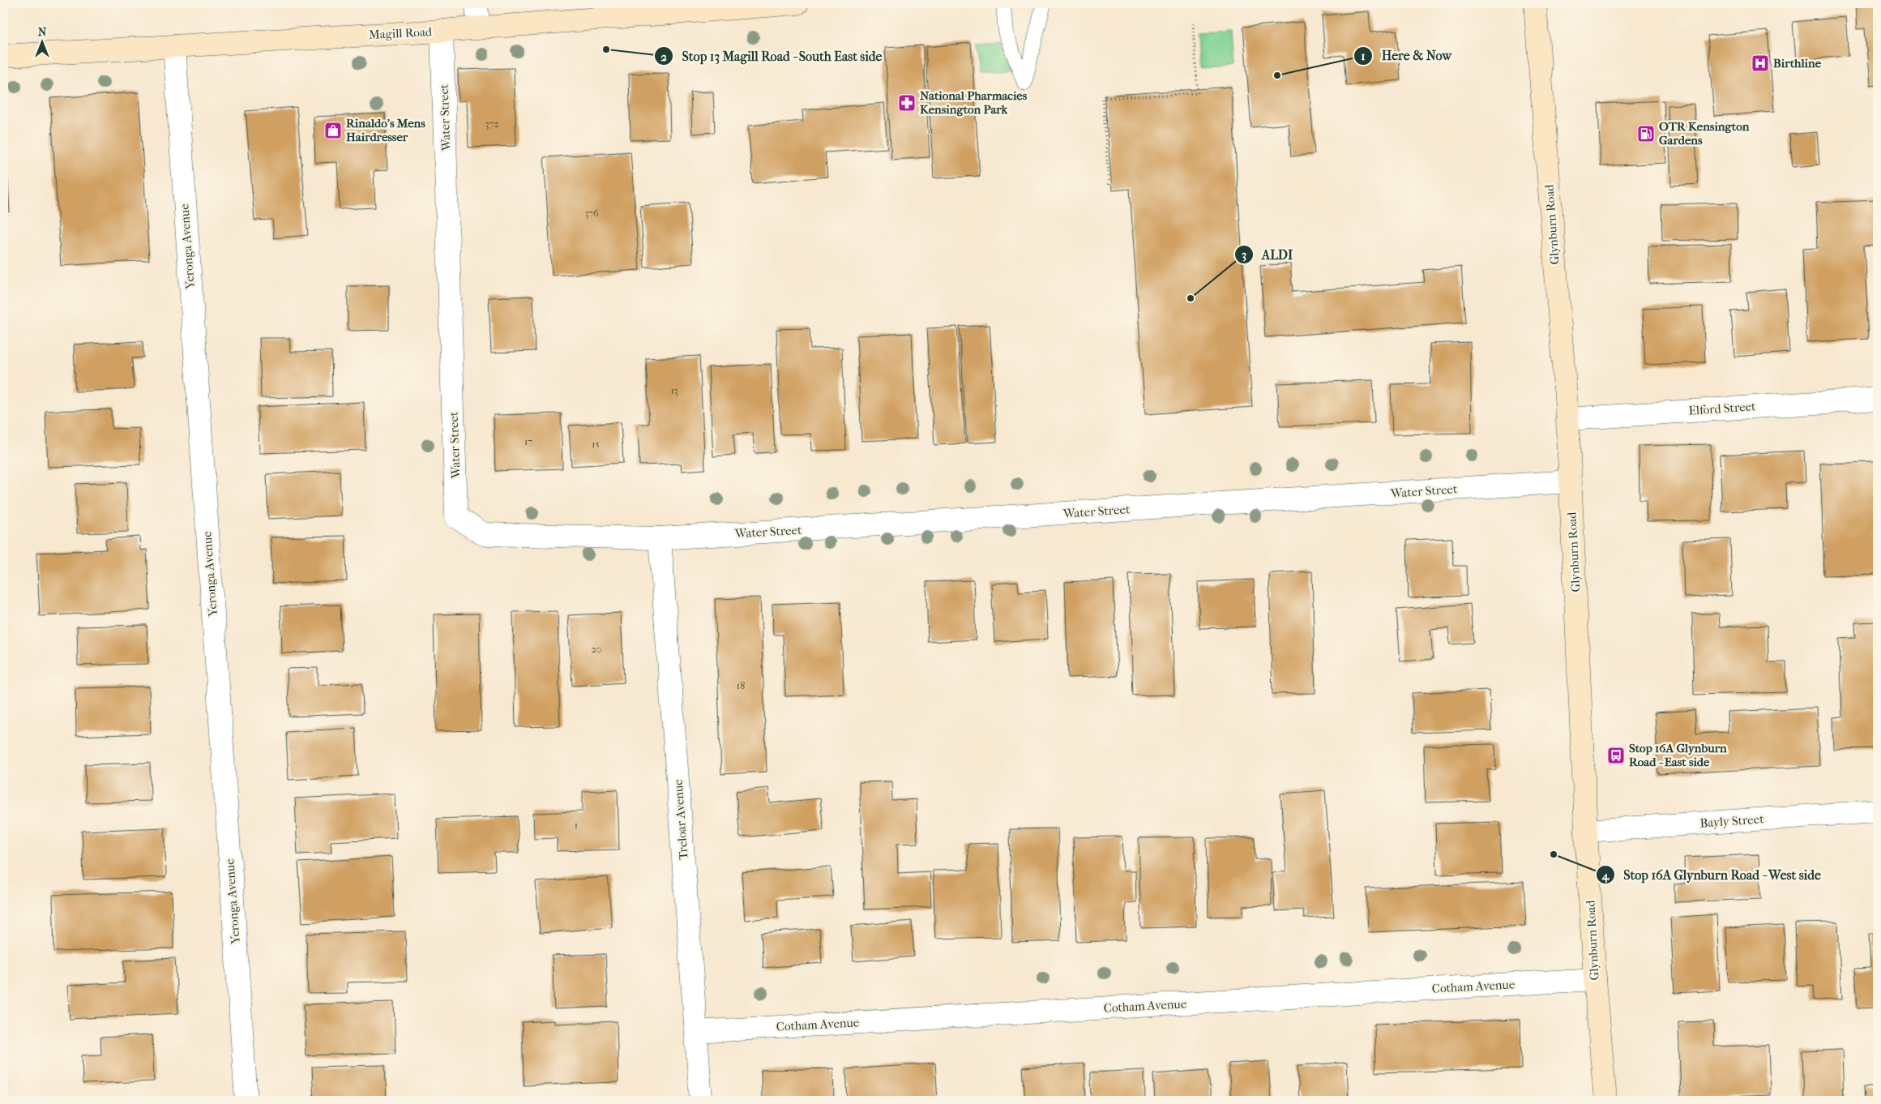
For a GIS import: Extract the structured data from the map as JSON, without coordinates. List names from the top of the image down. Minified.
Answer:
{"streets":{"main road":["Magill Road","Glynburn Road"],"street":["Water Street","Yeronga Avenue","Elford Street","Treloar Avenue","Bayly Street","Cotham Avenue"]},"crossings":[["Magill Road","Water Street"],["Magill Road","Yeronga Avenue"],["Water Street","Glynburn Road"],["Water Street","Treloar Avenue"],["Glynburn Road","Elford Street"],["Glynburn Road","Bayly Street"],["Glynburn Road","Cotham Avenue"],["Treloar Avenue","Cotham Avenue"]],"places":{"other":["Stop 13 Magill Road - South East side","Here & Now","ALDI","Stop 16A Glynburn Road - West side"],"hospital":["Birthline"],"pharmacy":["National Pharmacies Kensington Park"],"shop":["Rinaldo's Mens Hairdresser"],"fuel station":["OTR Kensington Gardens"],"bus stop":["Stop 16A Glynburn Road - East side"]},"house_numbers":["372","376","13","17","15","20","18","1"],"north":"top"}
